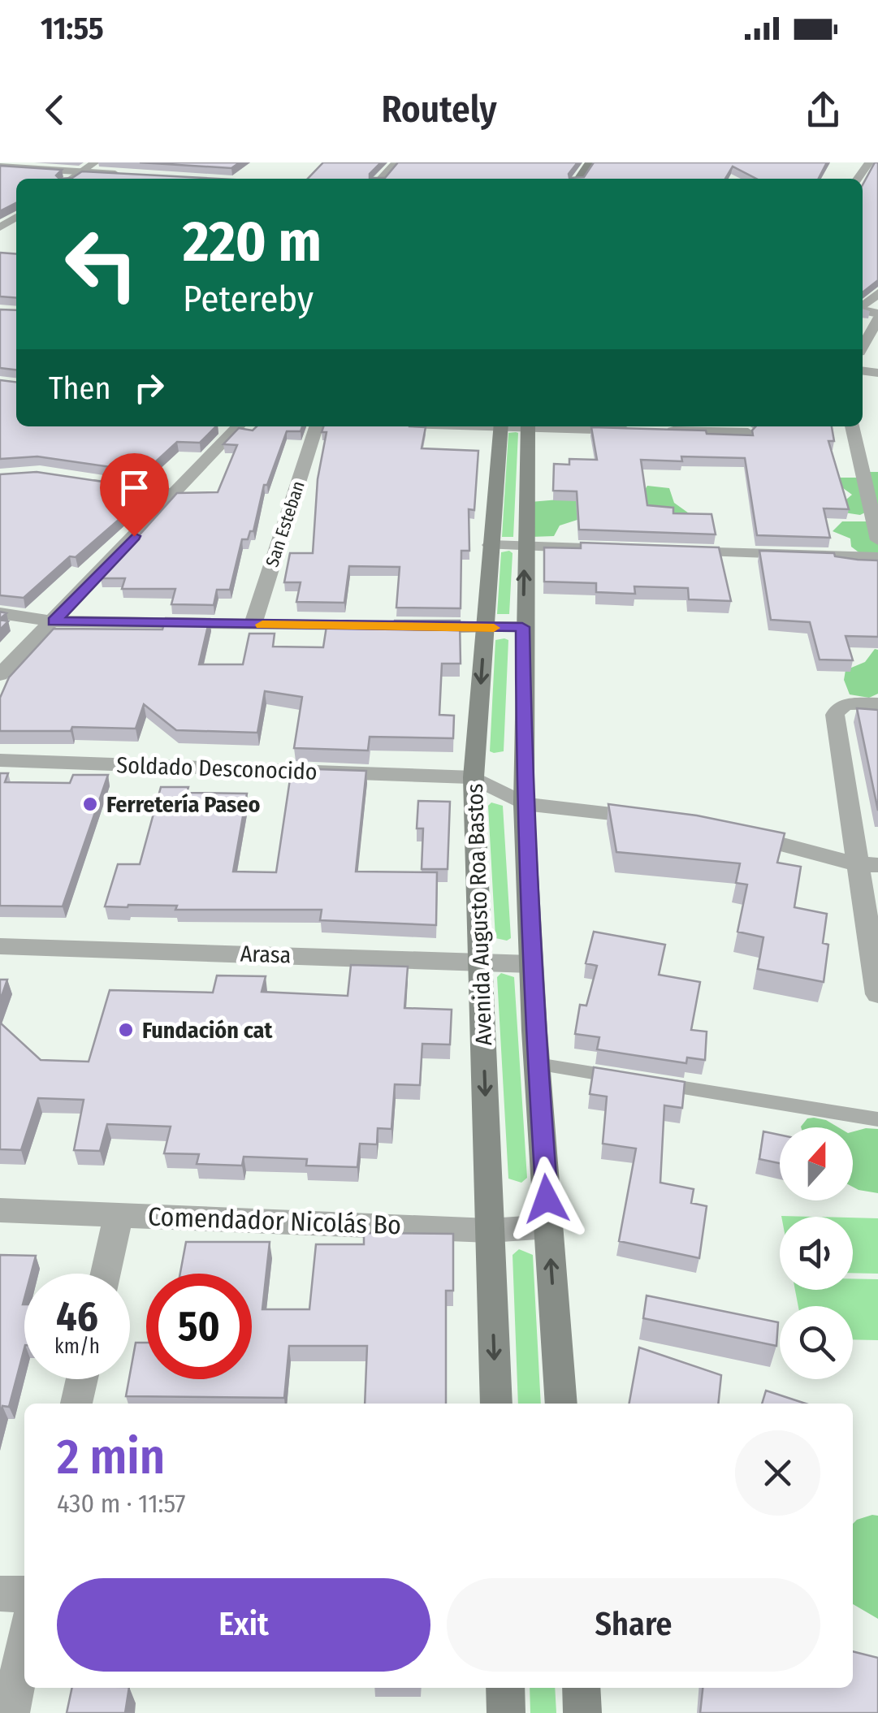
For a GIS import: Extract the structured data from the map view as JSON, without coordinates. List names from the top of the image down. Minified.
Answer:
{"streets":{"main road":["Avenida Augusto Roa Bastos"],"street":["San Esteban","Soldado Desconocido","Arasa","Comendador Nicolás Bo"]},"crossings":[["Soldado Desconocido","Avenida Augusto Roa Bastos"],["Avenida Augusto Roa Bastos","Arasa"],["Avenida Augusto Roa Bastos","Comendador Nicolás Bo"]],"places":["Ferretería Paseo","Fundación cat"],"north":"top","page":{"status":"11:55","header":"Routely","turn":["220 m","Petereby"],"then":"Then","speed":"46 km/h","limit":"50","heading":["2 min","430 m · 11:57"],"buttons":["Exit","Share"]}}
